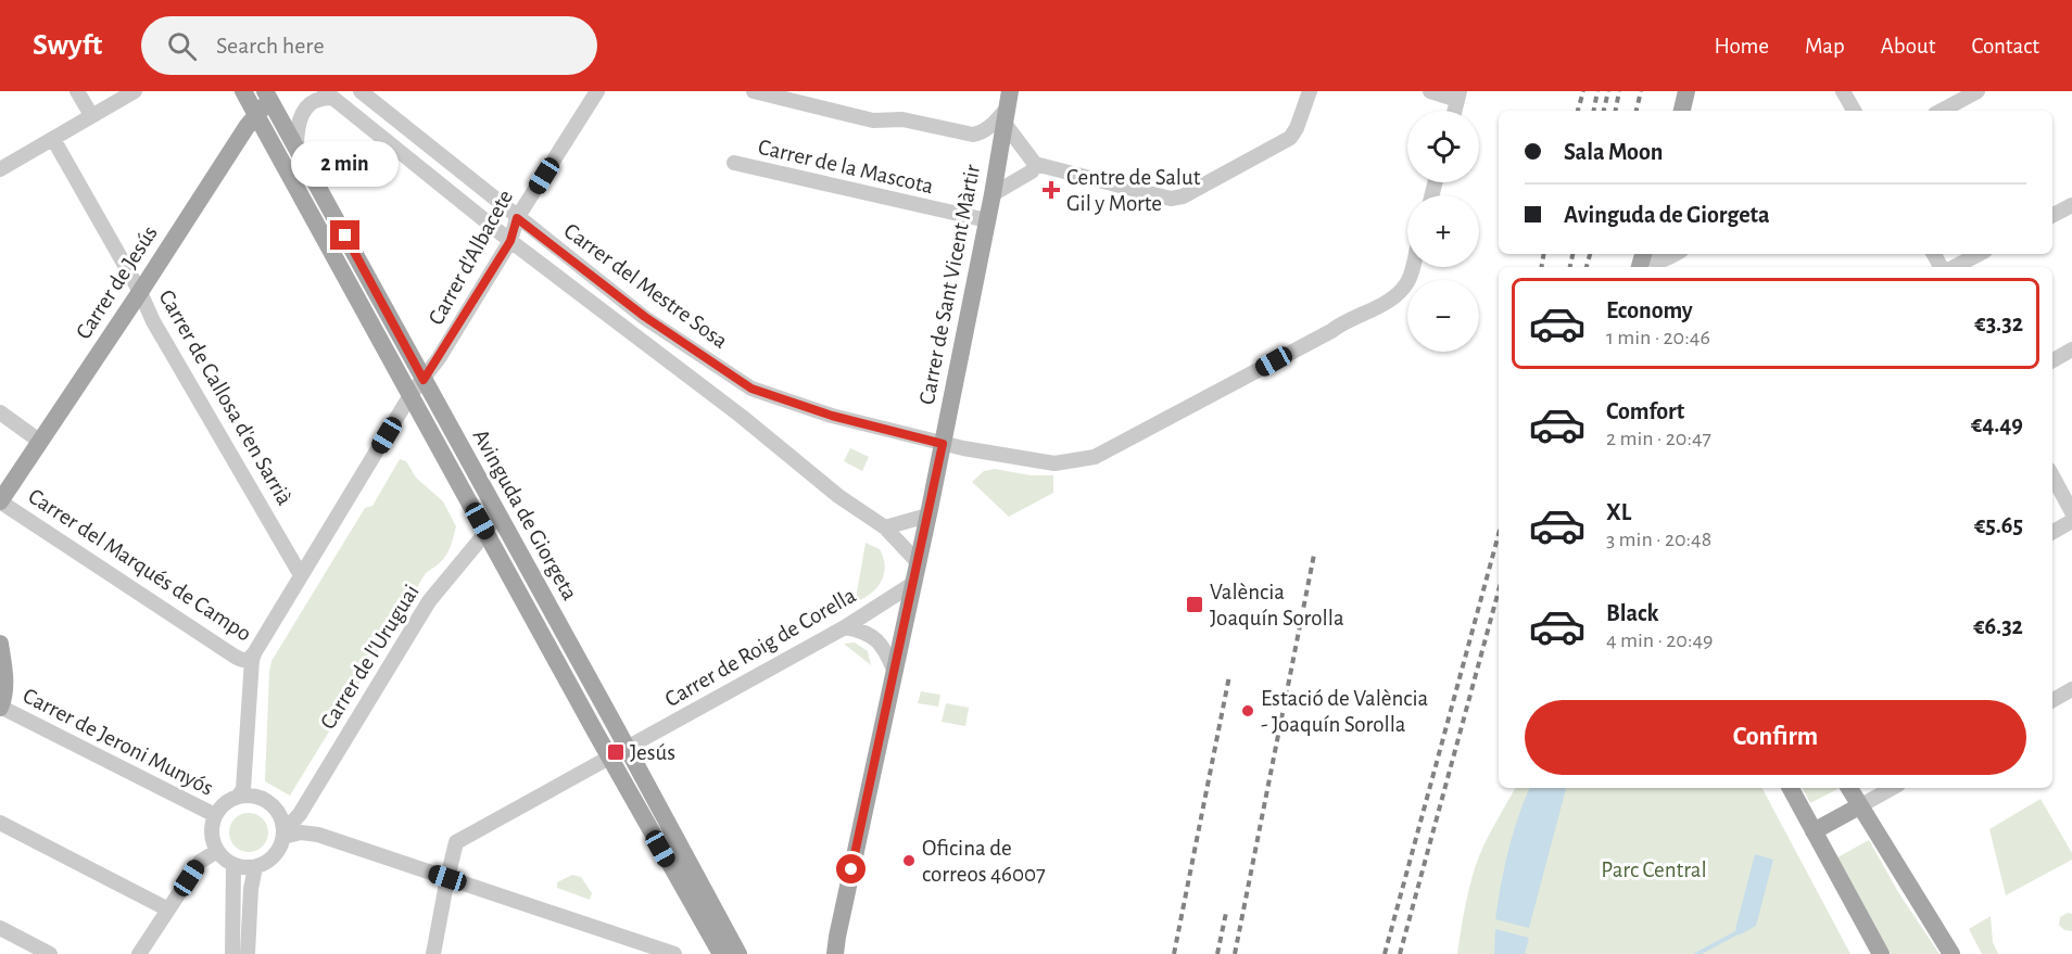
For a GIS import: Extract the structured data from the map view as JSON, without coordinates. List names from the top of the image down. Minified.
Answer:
{"streets":{"main road":["Carrer de Jesús","Carrer de Sant Vicent Màrtir","Avinguda de Giorgeta"],"street":["Carrer de la Mascota","Carrer d'Albacete","Carrer del Mestre Sosa","Carrer de Callosa d'en Sarrià","Carrer del Marqués de Campo","Carrer de Roig de Corella","Carrer de l'Uruguai","Carrer de Jeroni Munyós"]},"crossings":[["Carrer de la Mascota","Carrer de Sant Vicent Màrtir"],["Carrer d'Albacete","Carrer del Mestre Sosa"],["Carrer d'Albacete","Carrer de Callosa d'en Sarrià"],["Carrer d'Albacete","Avinguda de Giorgeta"],["Carrer d'Albacete","Carrer del Marqués de Campo"],["Carrer de Jesús","Carrer de Callosa d'en Sarrià"],["Carrer de Jesús","Avinguda de Giorgeta"],["Carrer de Jesús","Carrer del Marqués de Campo"],["Carrer de Sant Vicent Màrtir","Carrer del Mestre Sosa"],["Carrer de Sant Vicent Màrtir","Carrer de Roig de Corella"],["Avinguda de Giorgeta","Carrer de Roig de Corella"],["Avinguda de Giorgeta","Carrer de l'Uruguai"],["Carrer de l'Uruguai","Carrer de Jeroni Munyós"]],"parks":["Parc Central"],"places":{"health":["Centre de Salut Gil y Morte"],"transit":["València Joaquín Sorolla","Jesús"],"other":["Estació de València - Joaquín Sorolla","Oficina de correos 46007"]},"page":{"header":"Swyft","search":"Search here","nav":["Home","Map","About","Contact"],"map_buttons":["+","−"],"banner":["Sala Moon","Avinguda de Giorgeta"],"bubble":"2 min","list":[{"name":"Economy","note":"1 min · 20:46","value":"€3.32"},{"name":"Comfort","note":"2 min · 20:47","value":"€4.49"},{"name":"XL","note":"3 min · 20:48","value":"€5.65"},{"name":"Black","note":"4 min · 20:49","value":"€6.32"}],"buttons":"Confirm"}}
